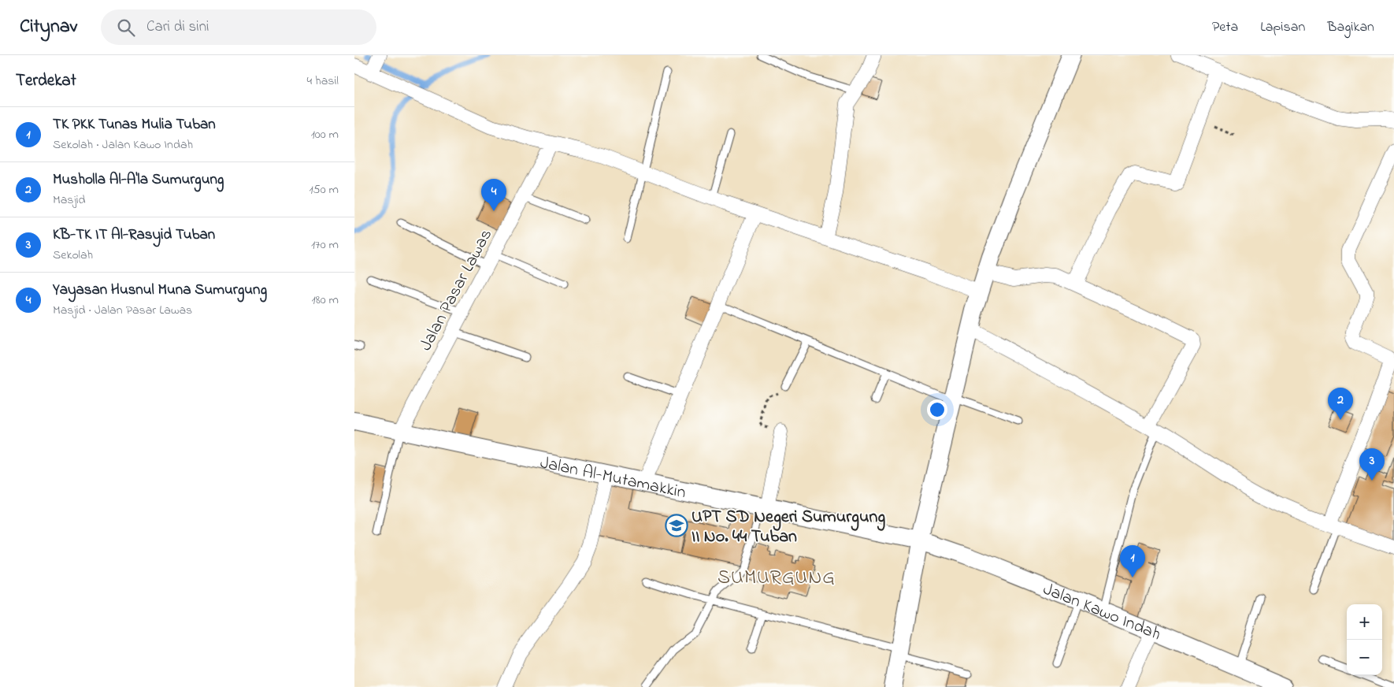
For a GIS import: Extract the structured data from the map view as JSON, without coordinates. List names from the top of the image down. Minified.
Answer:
{"streets":{"street":["Jalan Pasar Lawas","Jalan Al-Mutamakkin","Jalan Kawo Indah"]},"crossings":[["Jalan Pasar Lawas","Jalan Al-Mutamakkin"],["Jalan Al-Mutamakkin","Jalan Kawo Indah"]],"districts":["SUMURGUNG"],"places":{"school or university":["UPT SD Negeri Sumurgung II No. 44 Tuban"]},"page":{"header":"Citynav","search":"Cari di sini","nav":["Peta","Lapisan","Bagikan"],"heading":["Terdekat","4 hasil"],"list":[{"mark":"1","name":"TK PKK Tunas Mulia Tuban","note":"Sekolah · Jalan Kawo Indah","value":"100 m"},{"mark":"2","name":"Musholla Al-A'la Sumurgung","note":"Masjid","value":"150 m"},{"mark":"3","name":"KB-TK IT Al-Rasyid Tuban","note":"Sekolah","value":"170 m"},{"mark":"4","name":"Yayasan Husnul Muna Sumurgung","note":"Masjid · Jalan Pasar Lawas","value":"180 m"}],"pins":["4","2","3","1"],"map_buttons":["+","−"]}}
